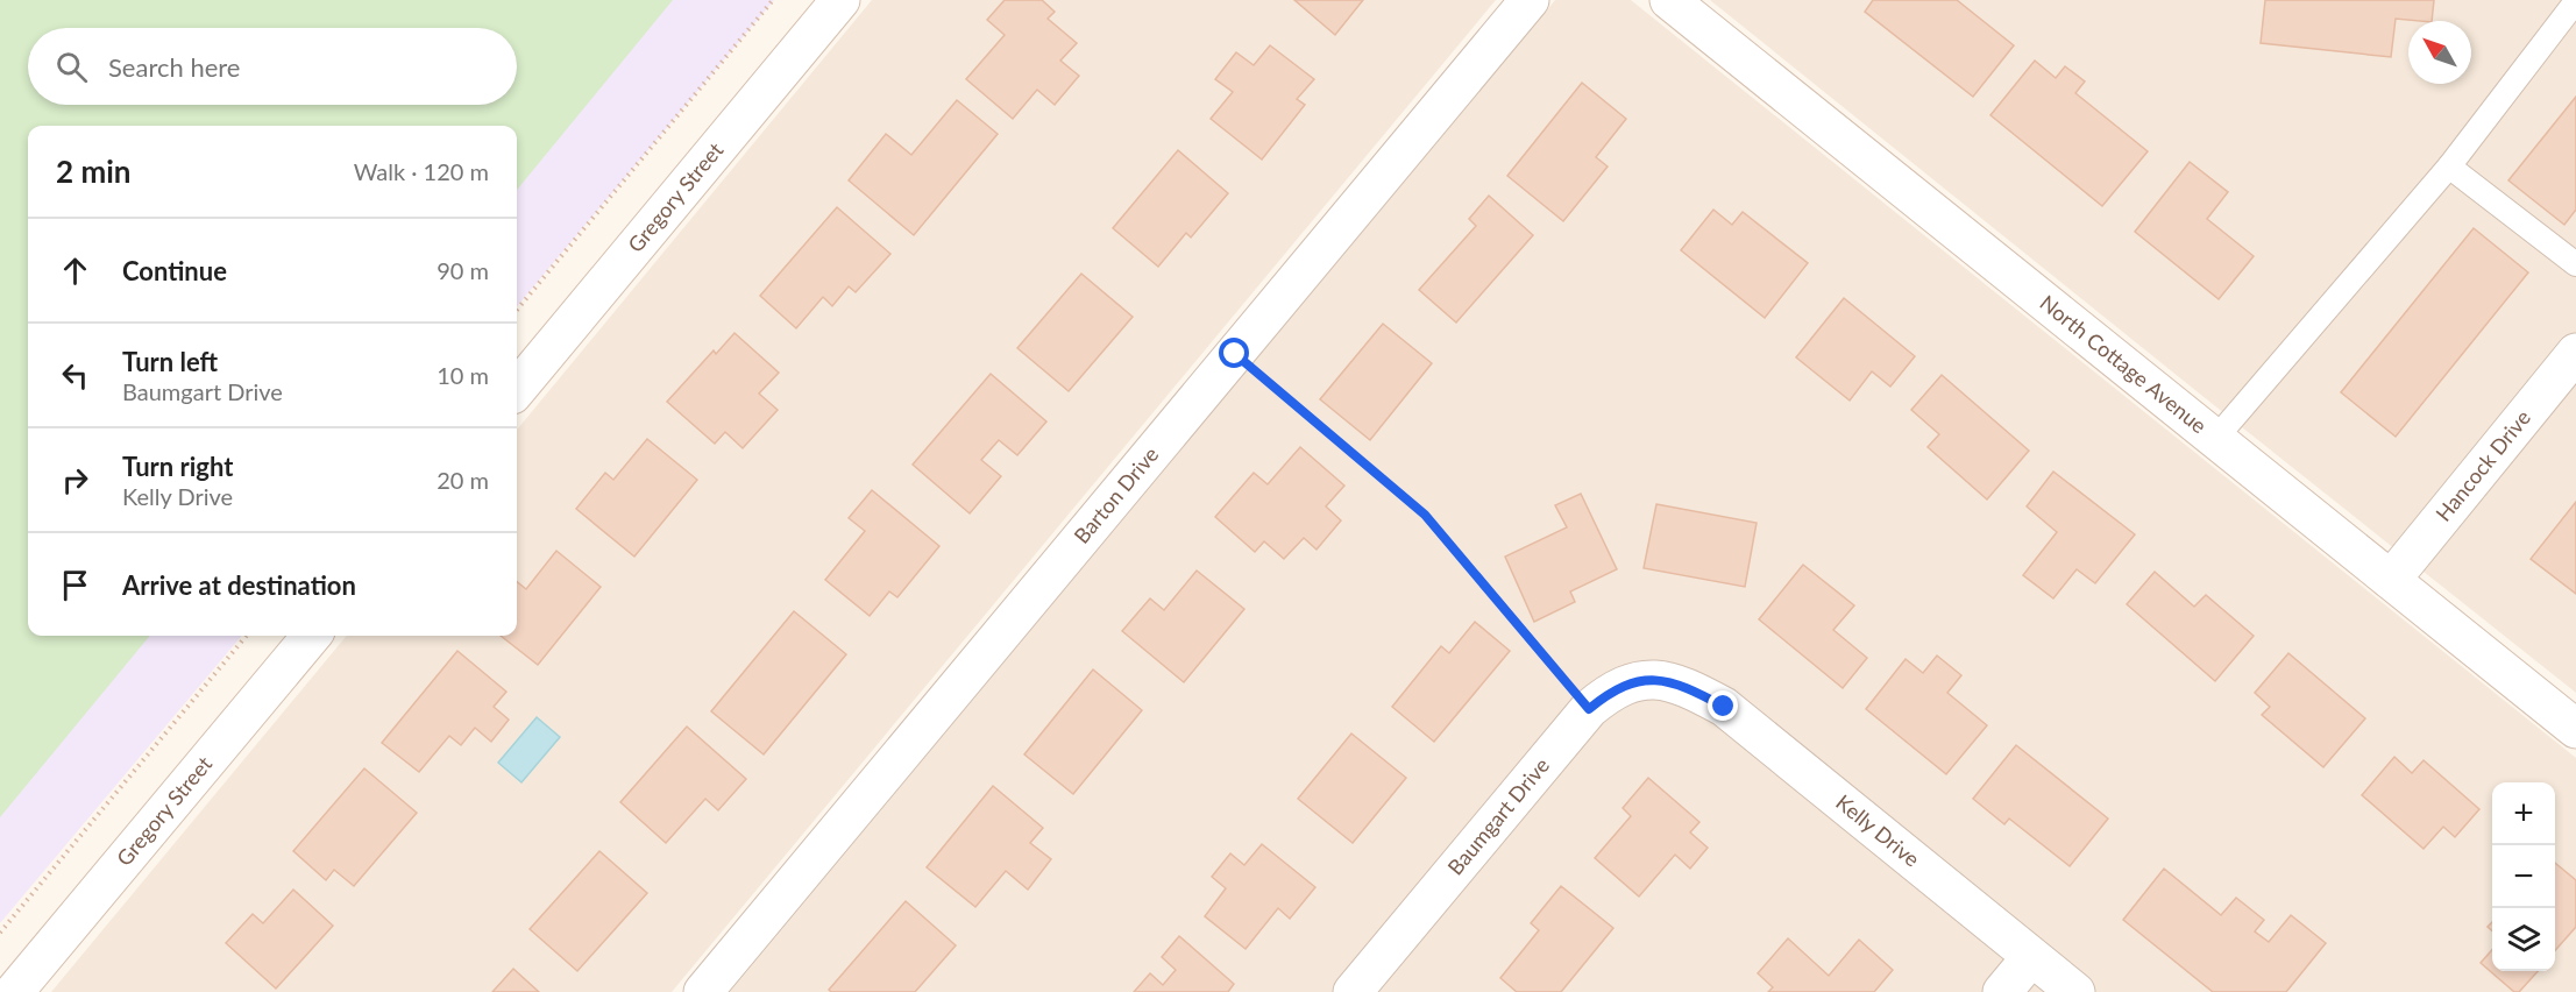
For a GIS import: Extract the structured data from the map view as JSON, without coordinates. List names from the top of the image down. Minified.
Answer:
{"streets":{"street":["Gregory Street","North Cottage Avenue","Hancock Drive","Barton Drive","Baumgart Drive","Kelly Drive"]},"crossings":[["North Cottage Avenue","Hancock Drive"],["Baumgart Drive","Kelly Drive"]],"north":"top left","page":{"search":"Search here","heading":["2 min","Walk · 120 m"],"list":[["Continue","90 m"],["Turn left","Baumgart Drive","10 m"],["Turn right","Kelly Drive","20 m"],"Arrive at destination"],"map_buttons":["+","−"]}}
